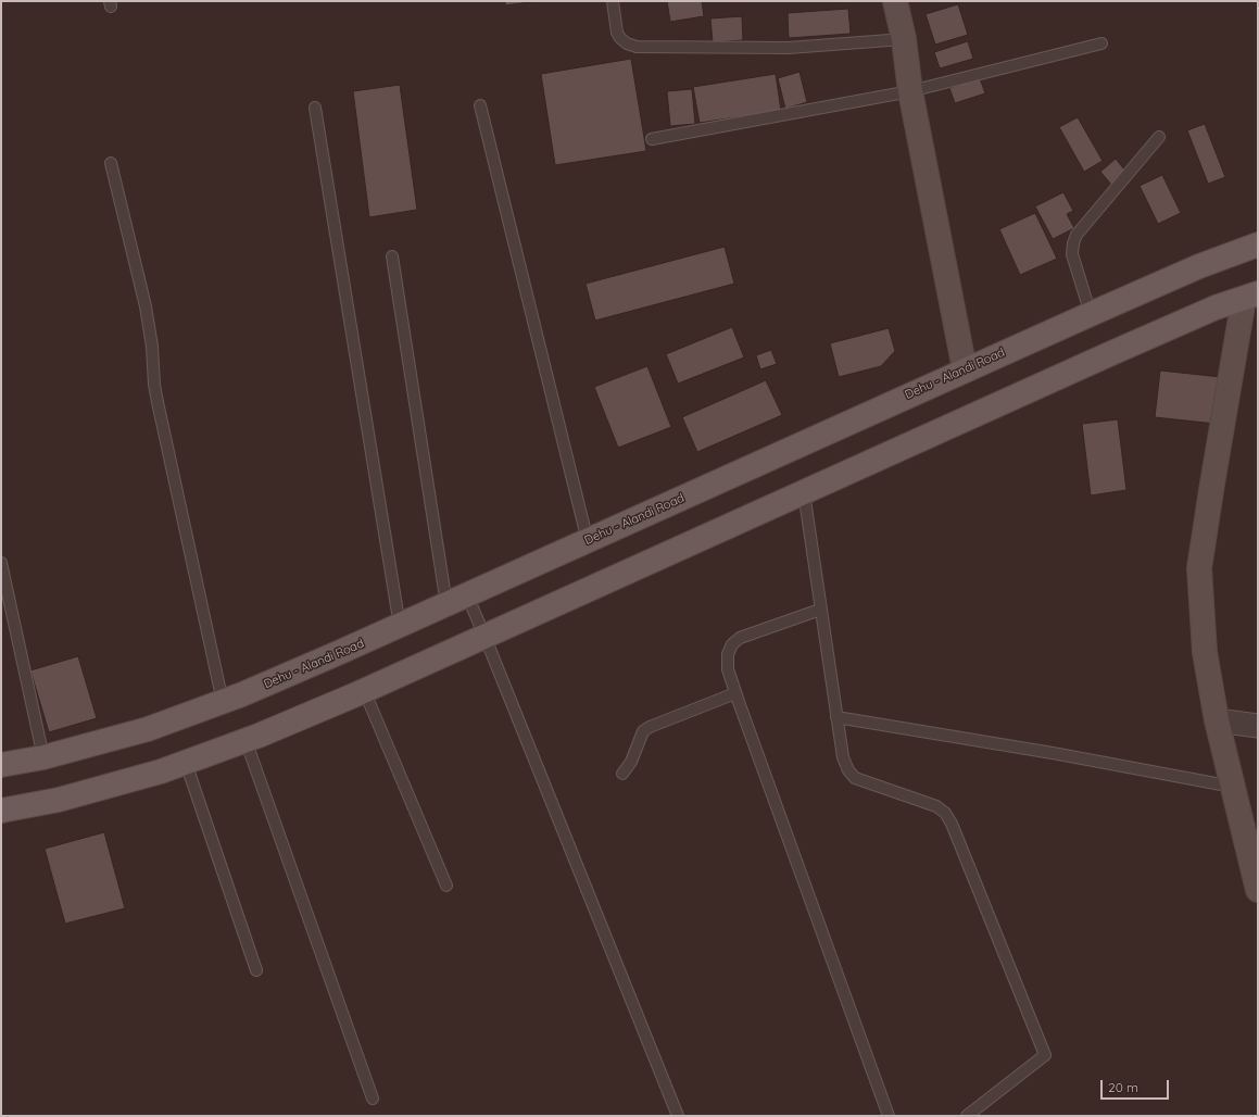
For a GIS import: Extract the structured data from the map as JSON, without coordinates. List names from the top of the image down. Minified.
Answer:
{"streets":{"main road":["Dehu - Alandi Road"]},"scale_bar":"20 m"}
